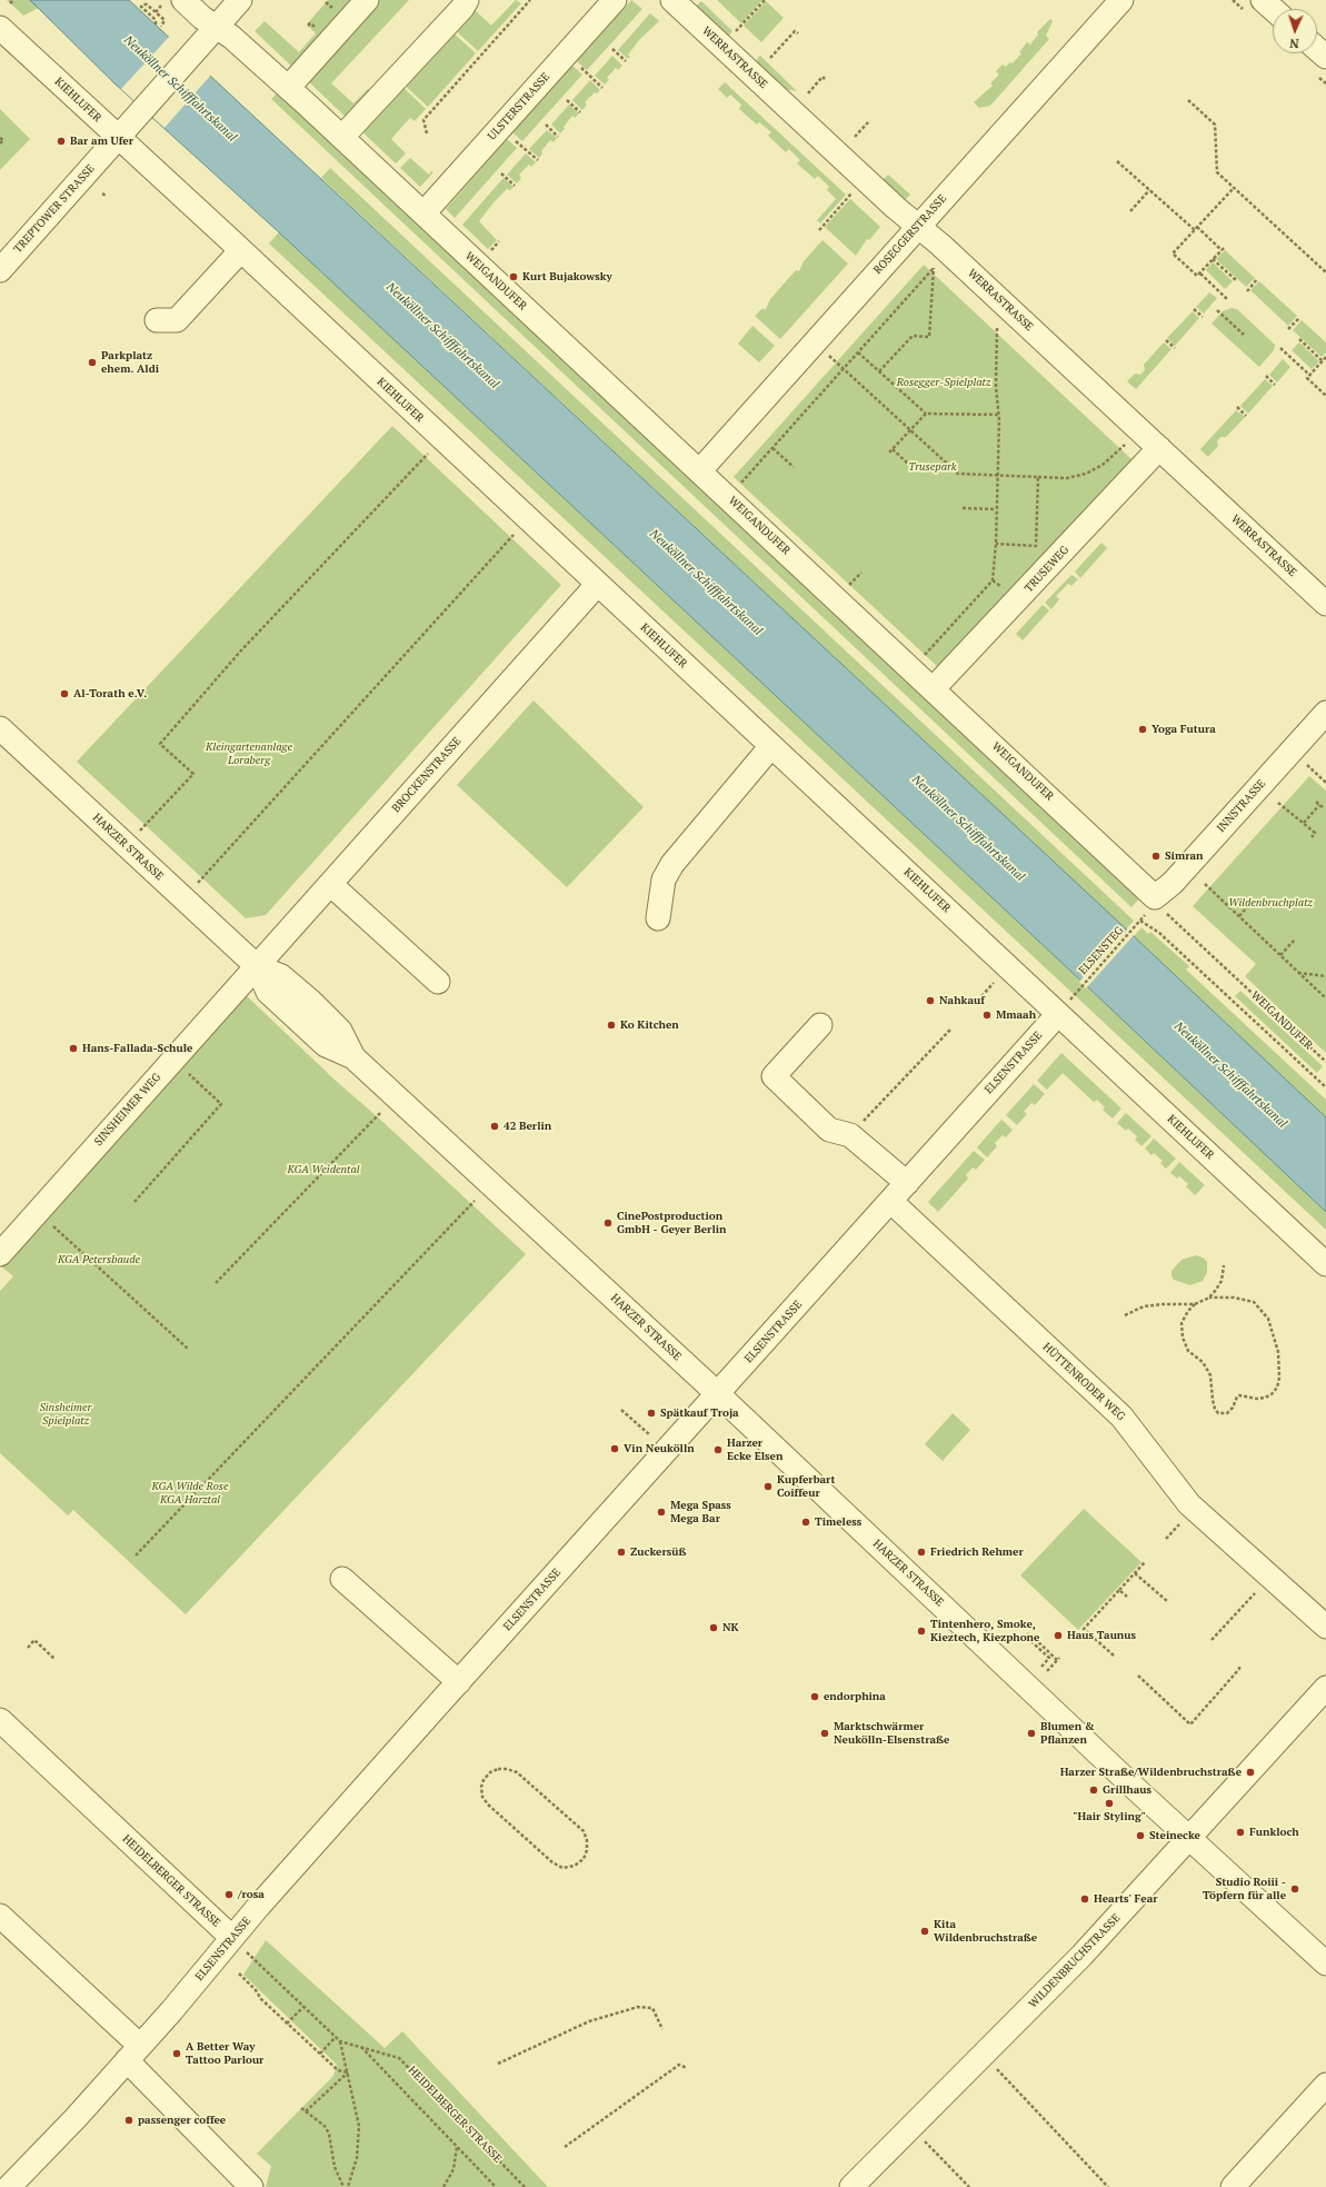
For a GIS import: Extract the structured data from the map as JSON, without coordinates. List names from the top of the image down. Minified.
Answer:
{"streets":{"street":["WERRASTRASSE","KIEHLUFER","ULSTERSTRASSE","TREPTOWER STRASSE","ROSEGGERSTRASSE","WEIGANDUFER","TRUSEWEG","BROCKENSTRASSE","INNSTRASSE","HARZER STRASSE","ELSENSTRASSE","SINSHEIMER WEG","HÜTTENRODER WEG","HEIDELBERGER STRASSE","WILDENBRUCHSTRASSE"],"path":["ELSENSTEG"]},"crossings":[["WERRASTRASSE","ROSEGGERSTRASSE"],["WERRASTRASSE","TRUSEWEG"],["KIEHLUFER","TREPTOWER STRASSE"],["KIEHLUFER","BROCKENSTRASSE"],["KIEHLUFER","ELSENSTRASSE"],["ULSTERSTRASSE","WEIGANDUFER"],["TREPTOWER STRASSE","WEIGANDUFER"],["ROSEGGERSTRASSE","WEIGANDUFER"],["WEIGANDUFER","TRUSEWEG"],["WEIGANDUFER","INNSTRASSE"],["BROCKENSTRASSE","HARZER STRASSE"],["BROCKENSTRASSE","SINSHEIMER WEG"],["HARZER STRASSE","ELSENSTRASSE"],["HARZER STRASSE","SINSHEIMER WEG"],["HARZER STRASSE","WILDENBRUCHSTRASSE"],["ELSENSTRASSE","HÜTTENRODER WEG"],["ELSENSTRASSE","HEIDELBERGER STRASSE"]],"water":["Neuköllner Schifffahrtskanal"],"parks":["Rosegger-Spielplatz","Trusepark","Kleingartenanlage Loraberg","Wildenbruchplatz","KGA Weidental","KGA Petersbaude","Sinsheimer Spielplatz","KGA Wilde Rose KGA Harztal"],"places":["Bar am Ufer","Kurt Bujakowsky","Parkplatz ehem. Aldi","Al-Torath e.V.","Yoga Futura","Simran","Nahkauf","Mmaah","Ko Kitchen","Hans-Fallada-Schule","42 Berlin","CinePostproduction GmbH - Geyer Berlin","Spätkauf Troja","Vin Neukölln","Harzer Ecke Elsen","Kupferbart Coiffeur","Mega Spass Mega Bar","Timeless","Zuckersüß","Friedrich Rehmer","NK","Tintenhero, Smoke, Kieztech, Kiezphone","Haus Taunus","endorphina","Marktschwärmer Neukölln-Elsenstraße","Blumen & Pflanzen","Harzer Straße/Wildenbruchstraße","Grillhaus","\"Hair Styling\"","Funkloch","Steinecke","Studio Roiii - Töpfern für alle","/rosa","Hearts' Fear","Kita Wildenbruchstraße","A Better Way Tattoo Parlour","passenger coffee"],"north":"bottom"}
